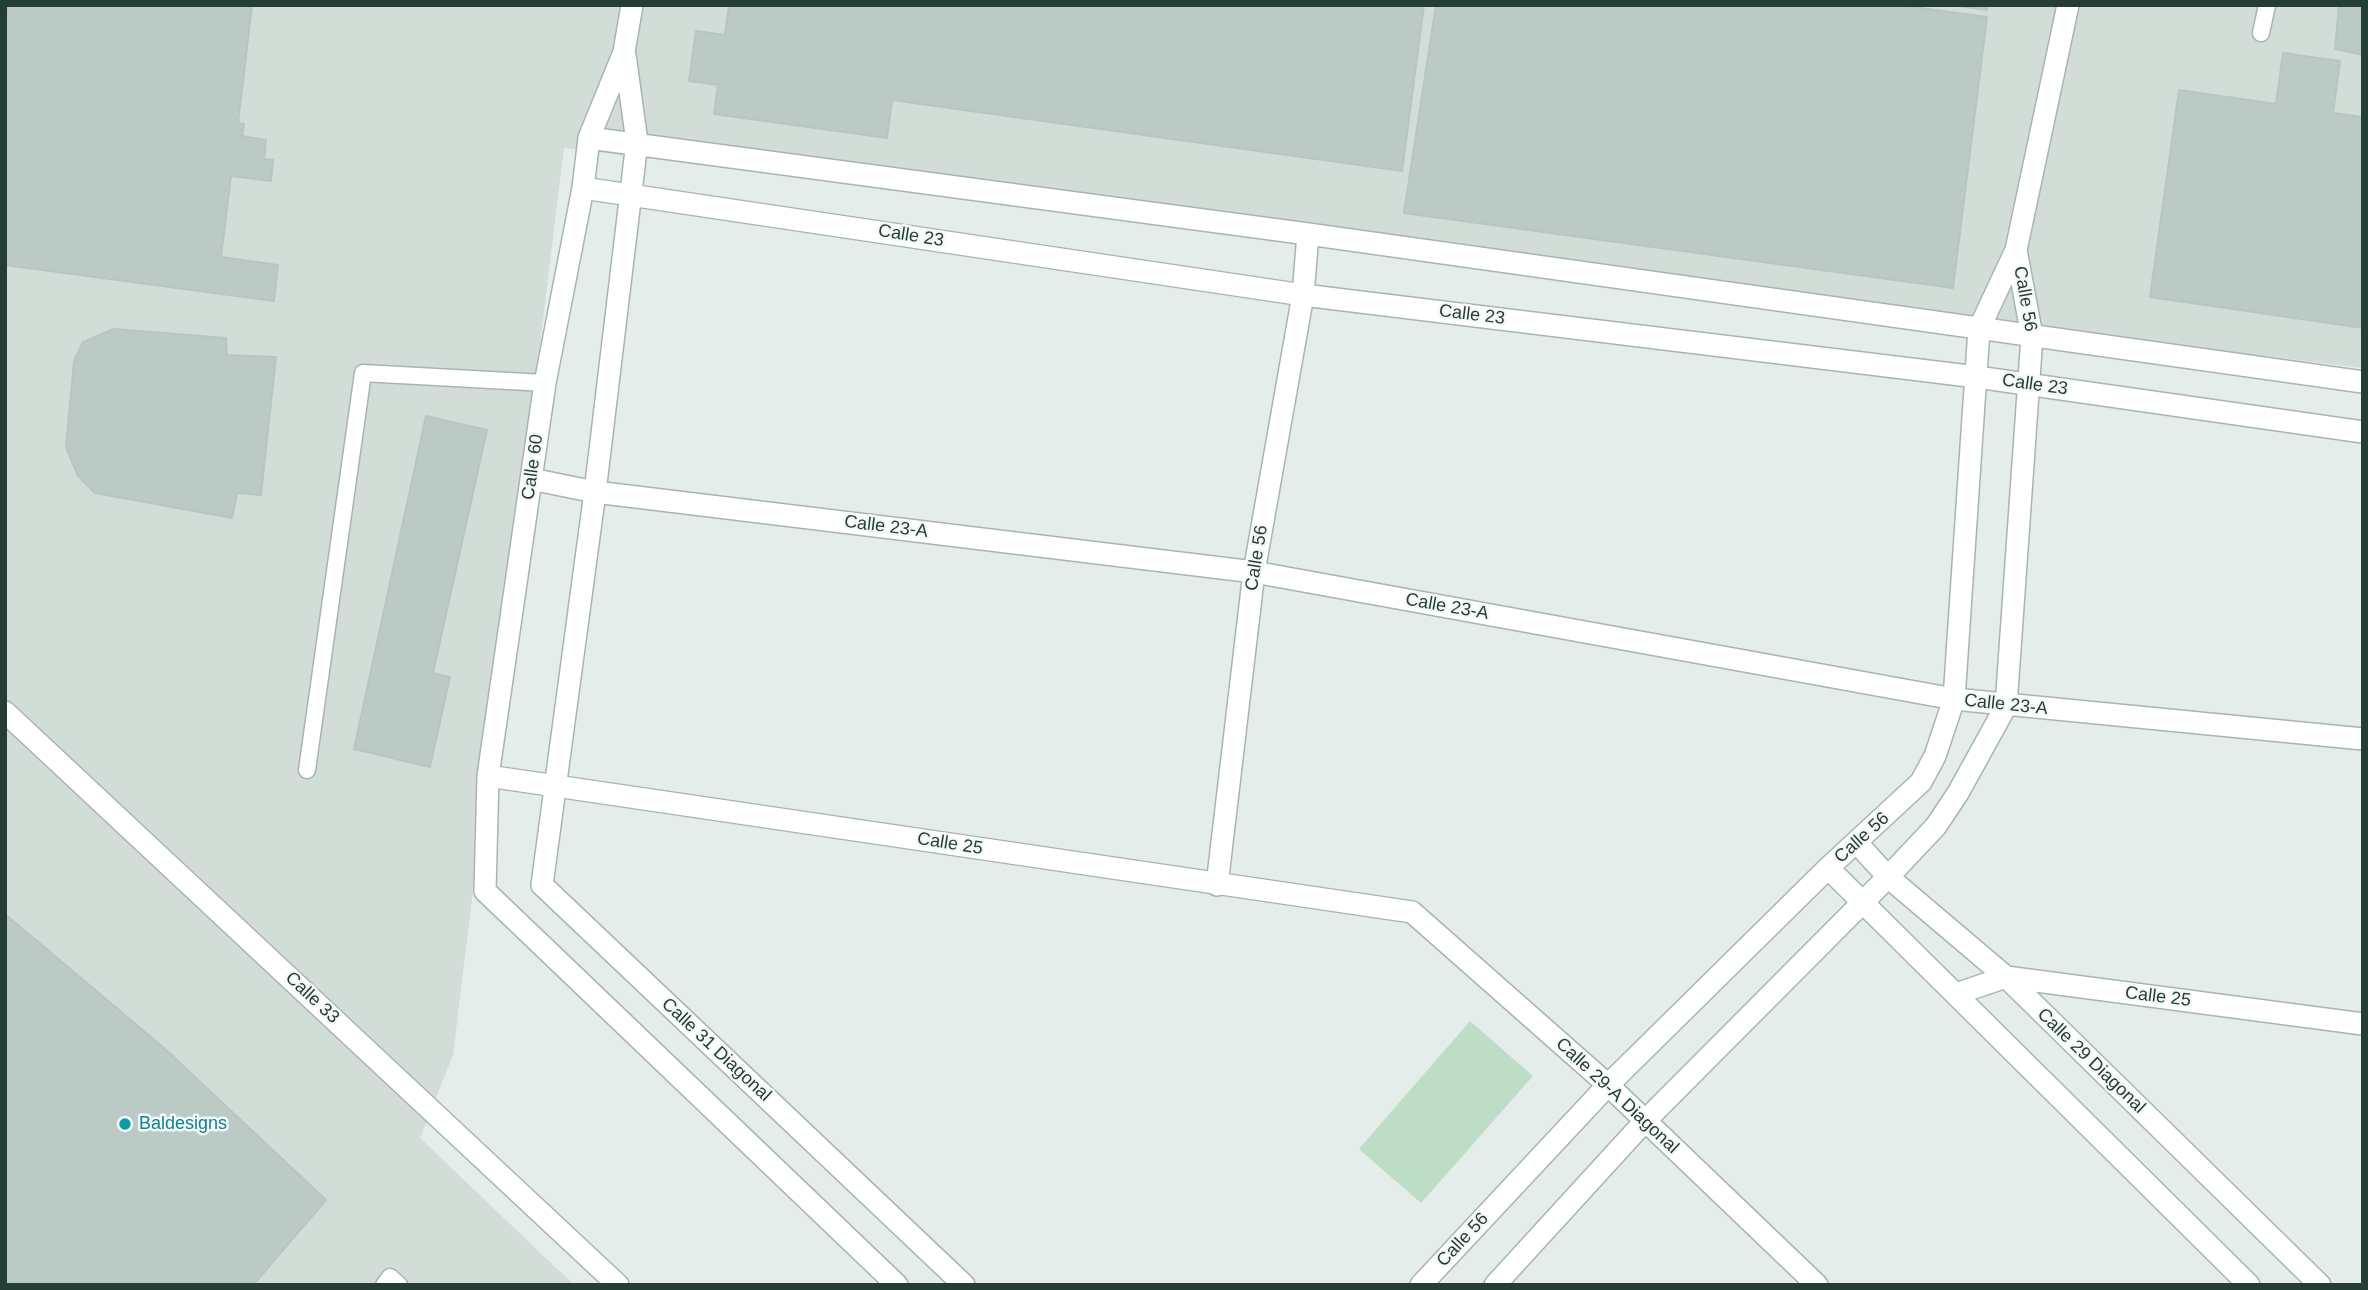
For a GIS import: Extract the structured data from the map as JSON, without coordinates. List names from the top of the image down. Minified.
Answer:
{"streets":{"street":["Calle 23","Calle 56","Calle 60","Calle 23-A","Calle 25","Calle 33","Calle 31 Diagonal","Calle 29 Diagonal","Calle 29-A Diagonal"]},"crossings":[["Calle 23","Calle 56"],["Calle 23","Calle 60"],["Calle 56","Calle 23-A"],["Calle 56","Calle 25"],["Calle 56","Calle 29 Diagonal"],["Calle 56","Calle 29-A Diagonal"],["Calle 60","Calle 23-A"],["Calle 60","Calle 25"],["Calle 60","Calle 31 Diagonal"],["Calle 25","Calle 31 Diagonal"],["Calle 25","Calle 29 Diagonal"],["Calle 25","Calle 29-A Diagonal"]],"places":["Baldesigns"]}
